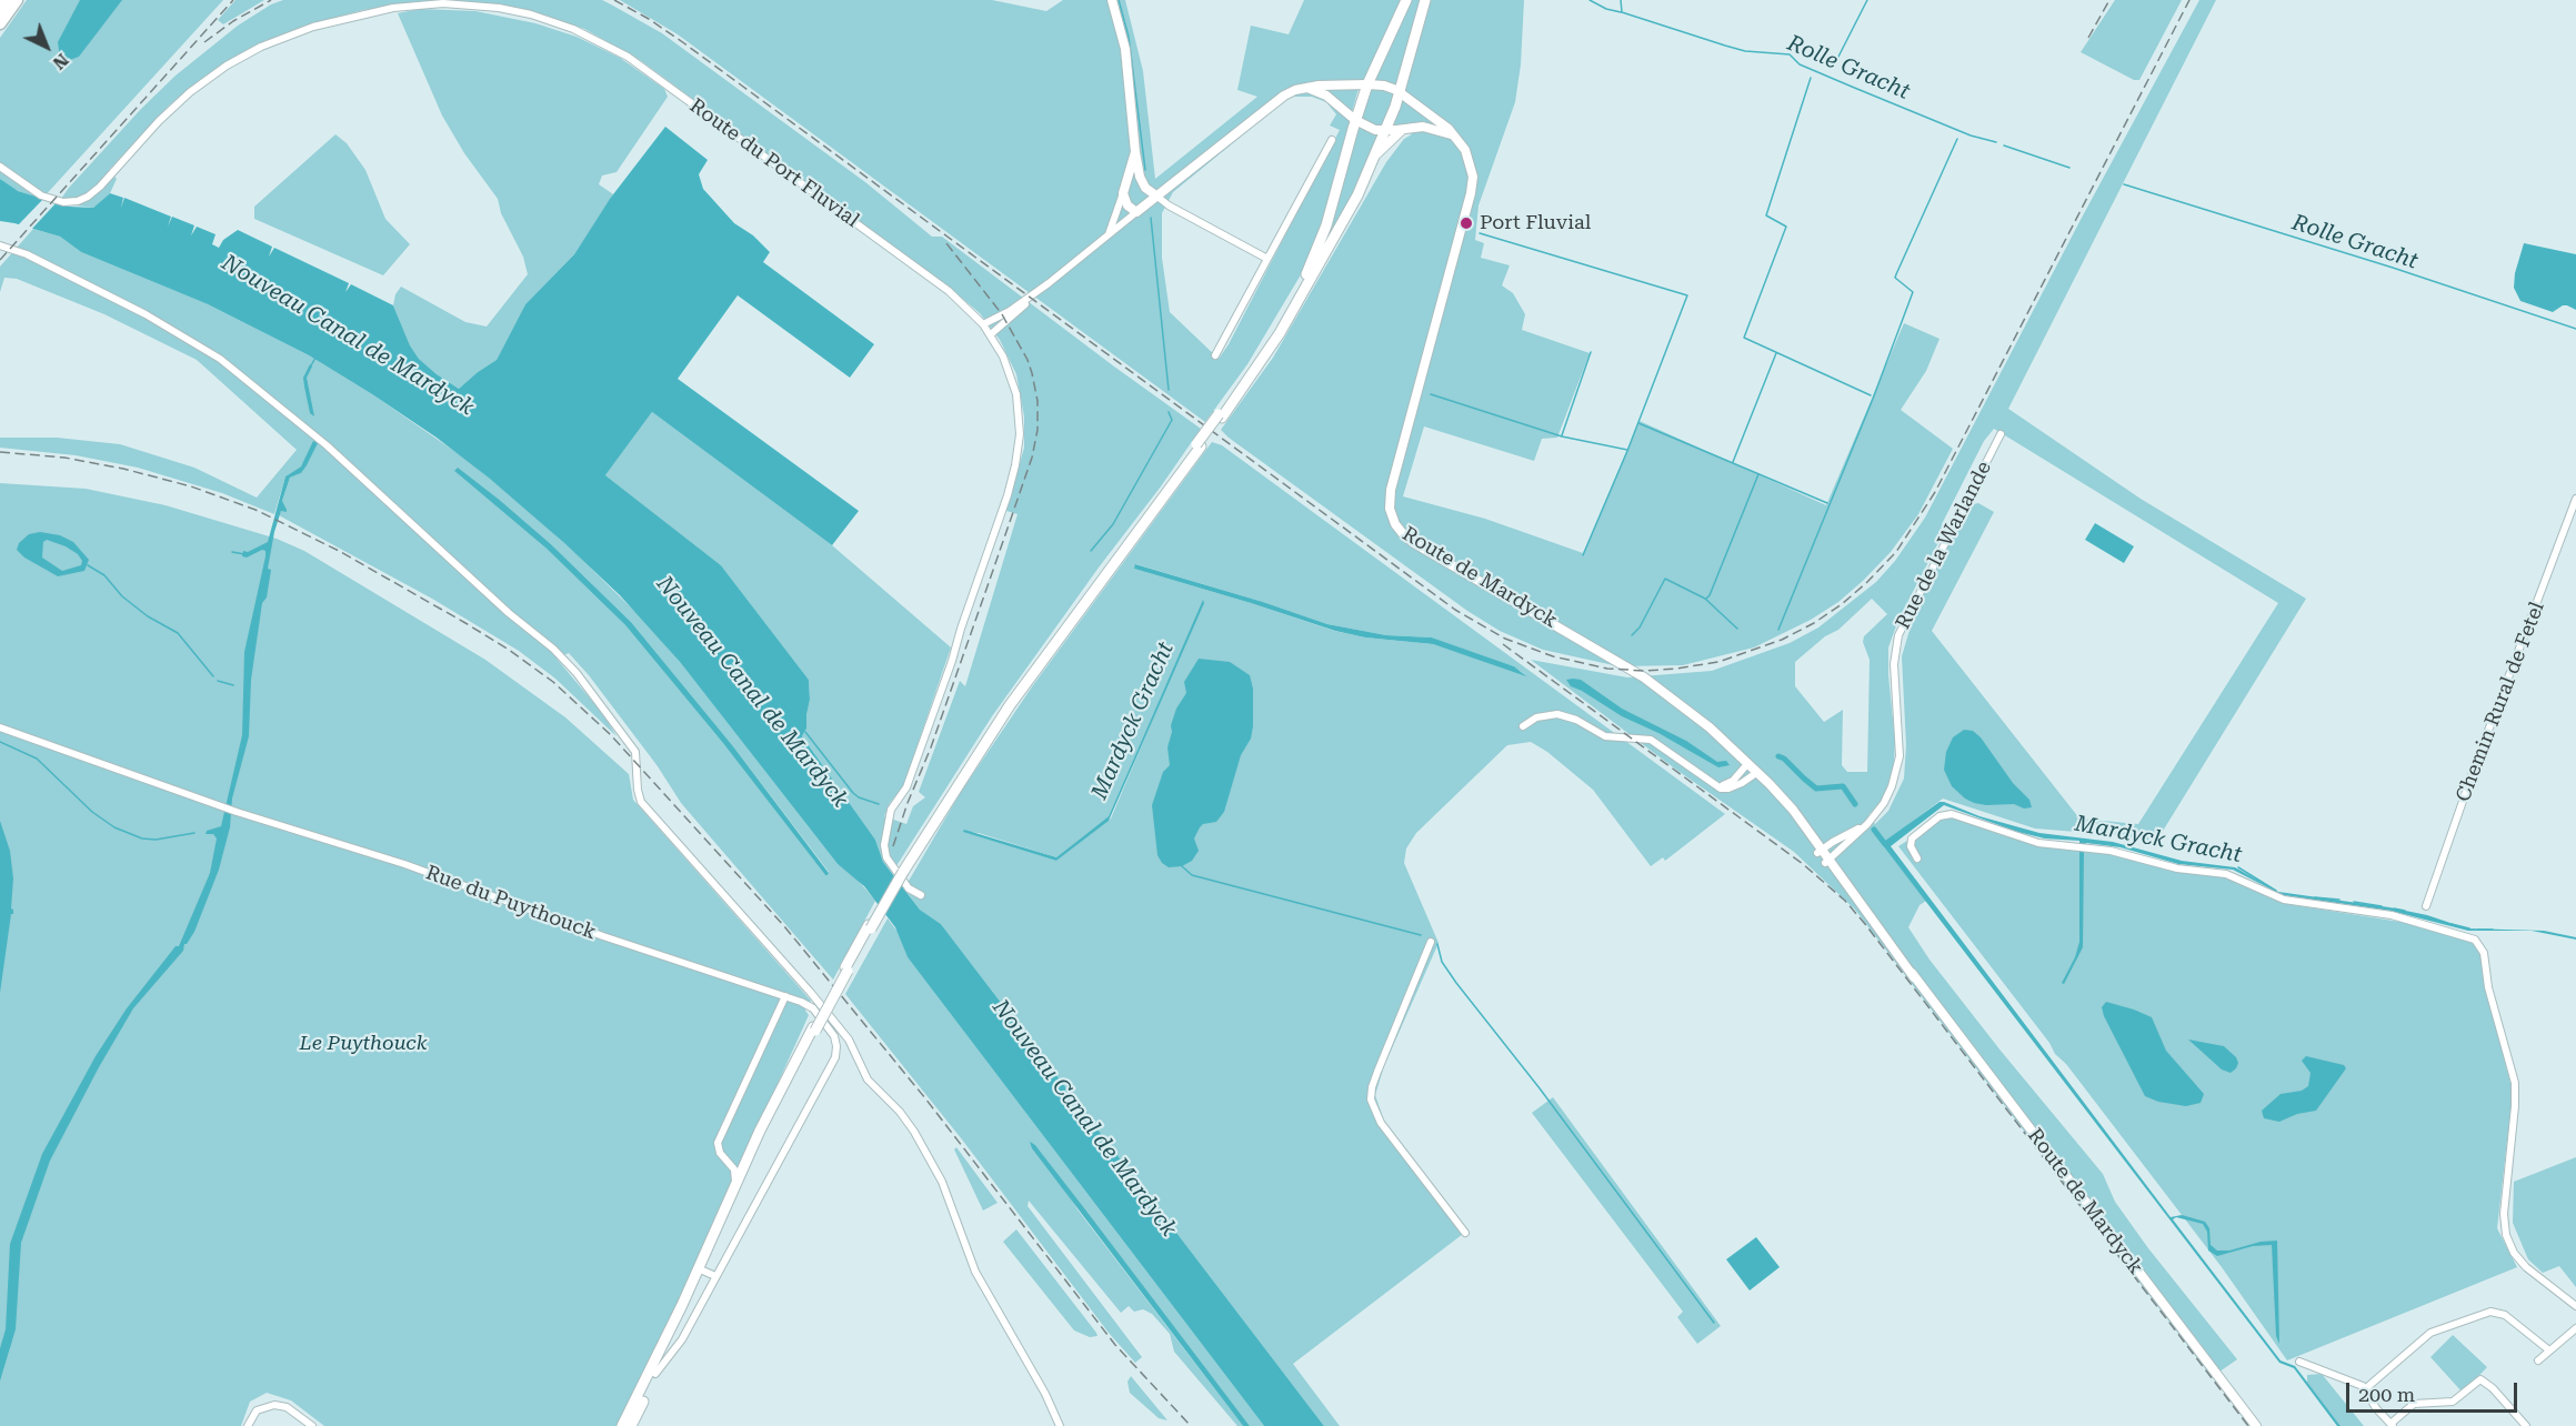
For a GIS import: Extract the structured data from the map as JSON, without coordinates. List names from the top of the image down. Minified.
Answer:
{"streets":{"main road":["Route de Mardyck"],"street":["Route du Port Fluvial","Rue de la Warlande","Chemin Rural de Fetel","Rue du Puythouck"]},"crossings":[["Rue de la Warlande","Route de Mardyck"]],"water":["Rolle Gracht","Nouveau Canal de Mardyck","Mardyck Gracht"],"parks":["Le Puythouck"],"places":["Port Fluvial"],"scale_bar":"200 m","north":"bottom right"}
